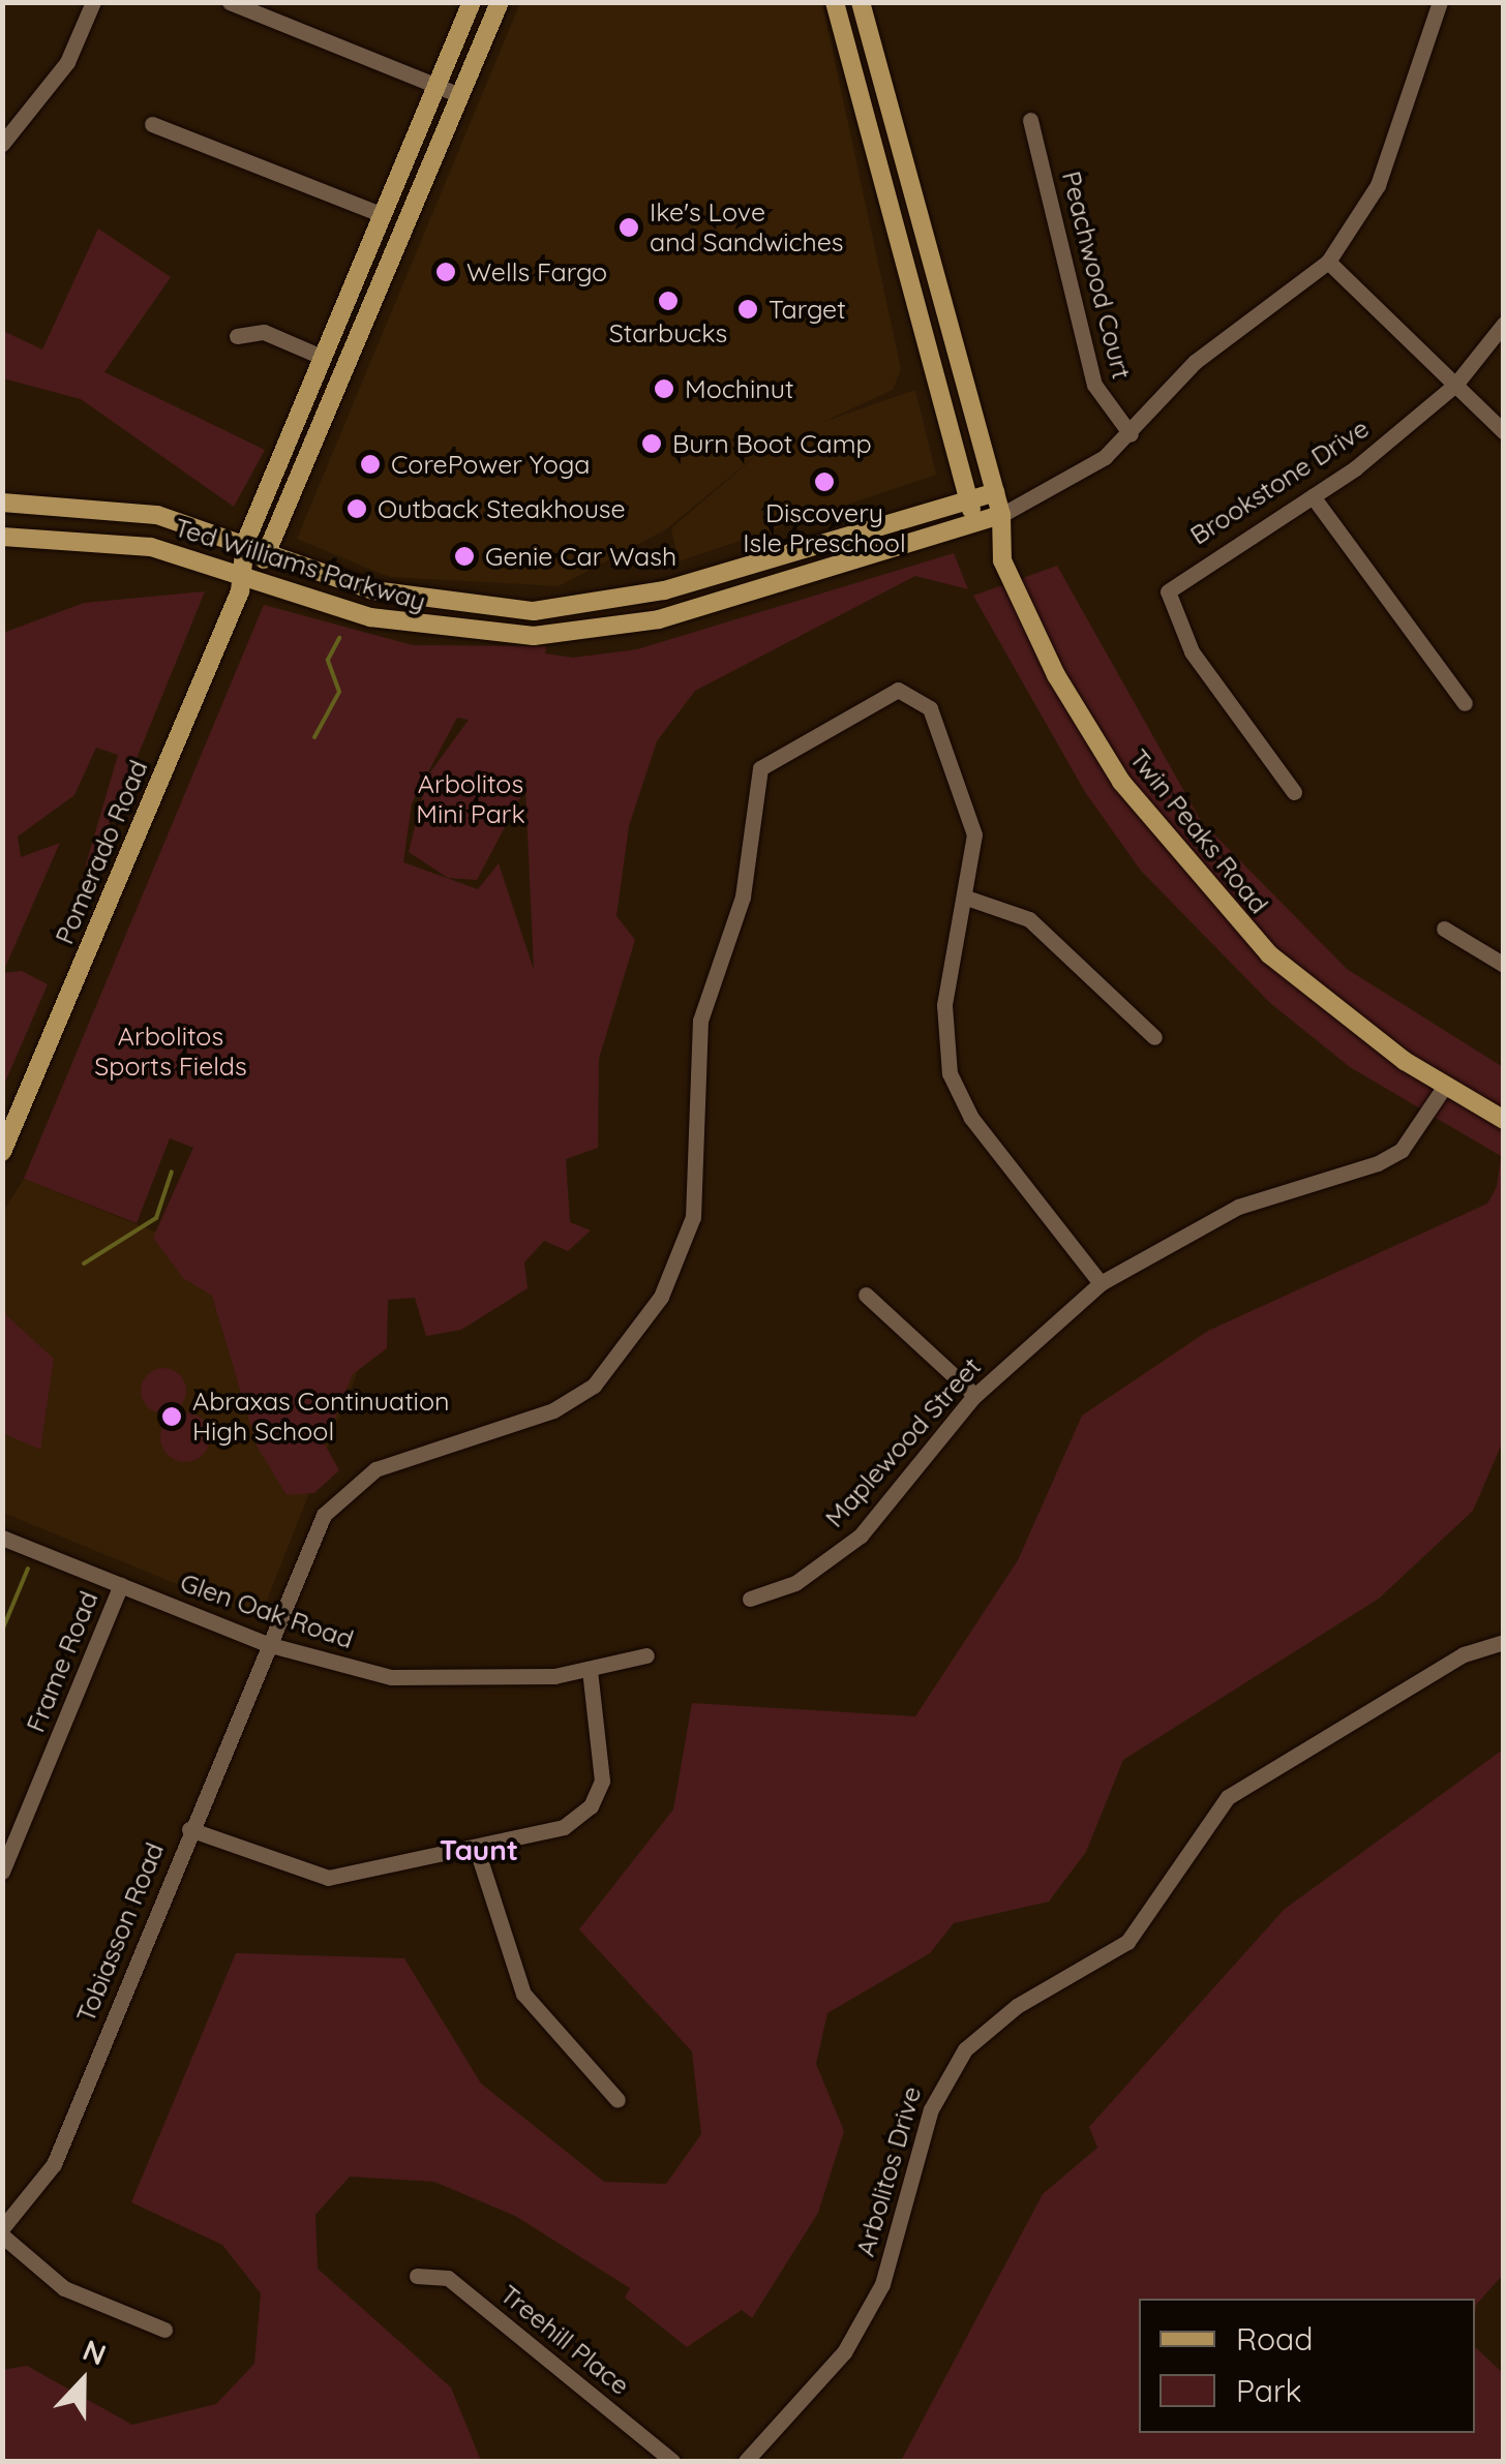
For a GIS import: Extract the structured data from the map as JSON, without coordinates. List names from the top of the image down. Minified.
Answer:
{"streets":{"main road":["Ted Williams Parkway","Twin Peaks Road","Pomerado Road"],"street":["Peachwood Court","Brookstone Drive","Maplewood Street","Glen Oak Road","Frame Road","Tobiasson Road","Arbolitos Drive","Treehill Place"]},"crossings":[["Ted Williams Parkway","Pomerado Road"],["Twin Peaks Road","Maplewood Street"],["Glen Oak Road","Frame Road"],["Glen Oak Road","Tobiasson Road"]],"districts":["Taunt"],"parks":["Arbolitos Mini Park","Arbolitos Sports Fields"],"places":["Ike's Love and Sandwiches","Wells Fargo","Starbucks","Target","Mochinut","Burn Boot Camp","CorePower Yoga","Discovery Isle Preschool","Outback Steakhouse","Genie Car Wash","Abraxas Continuation High School"],"legend":["Road","Park"],"north":"top"}
